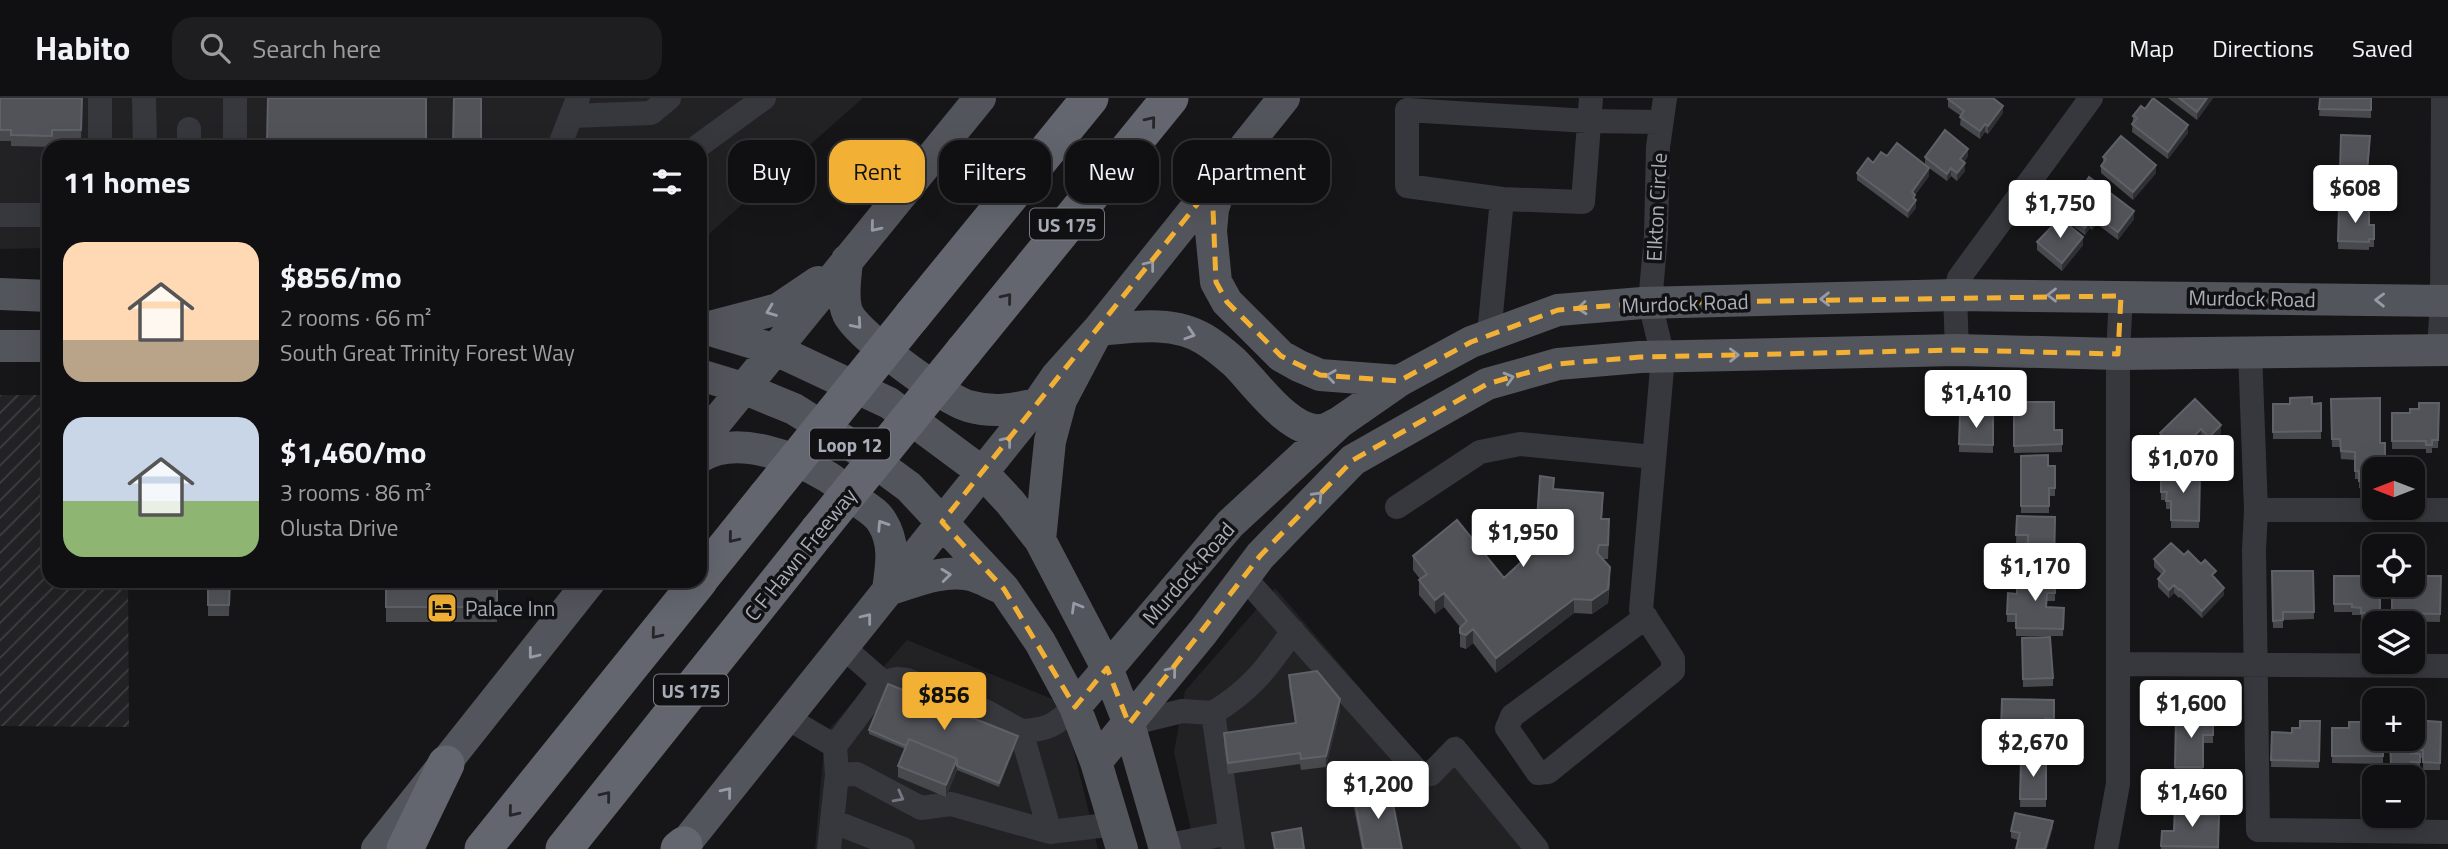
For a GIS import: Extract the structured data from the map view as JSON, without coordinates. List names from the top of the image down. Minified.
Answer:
{"streets":{"highway":["US 175","C F Hawn Freeway"],"main road":["Murdock Road","Loop 12"],"street":["Elkton Circle"]},"crossings":[["Elkton Circle","Murdock Road"],["Murdock Road","Loop 12"]],"places":{"hotel":["Palace Inn"]},"north":"left","page":{"header":"Habito","search":"Search here","nav":["Map","Directions","Saved"],"chip":["Buy","Rent","Filters","New","Apartment"],"heading":"11 homes","price":["$608","$1,750","$1,410","$1,070","$1,950","$1,170","$856","$1,600","$2,670","$1,200","$1,460"],"list":[{"name":"$856/mo","note":"2 rooms · 66 m² · South Great Trinity Forest Way"},{"name":"$1,460/mo","note":"3 rooms · 86 m² · Olusta Drive"}],"map_buttons":["+","−"]}}
